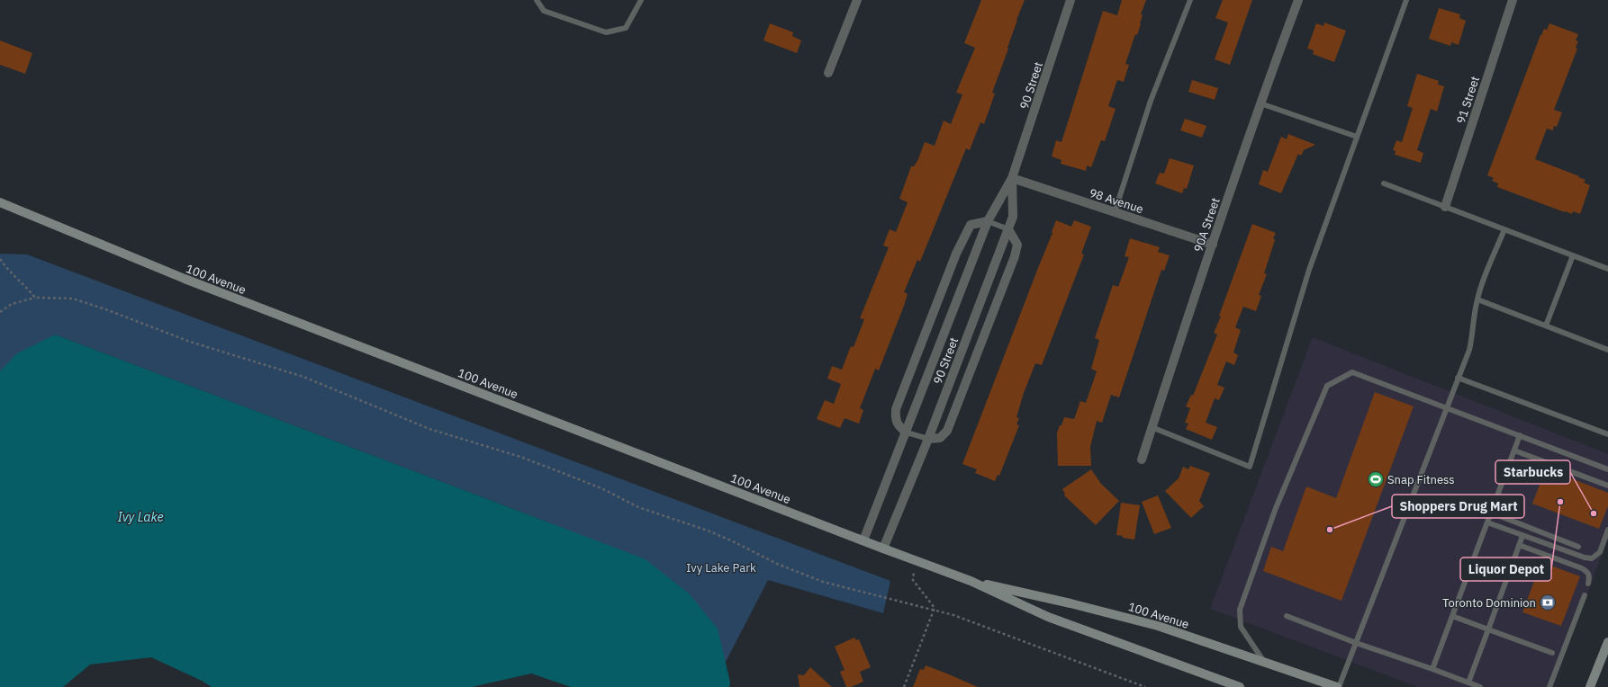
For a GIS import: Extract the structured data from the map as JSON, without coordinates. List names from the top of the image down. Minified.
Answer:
{"streets":{"main road":["100 Avenue"],"street":["90 Street","91 Street","98 Avenue","90A Street"]},"crossings":[["90 Street","98 Avenue"],["90 Street","100 Avenue"],["98 Avenue","90A Street"]],"water":["Ivy Lake"],"parks":["Ivy Lake Park"],"places":{"sports":["Snap Fitness"],"other":["Liquor Depot","Starbucks","Shoppers Drug Mart"],"bank":["Toronto Dominion"]}}
